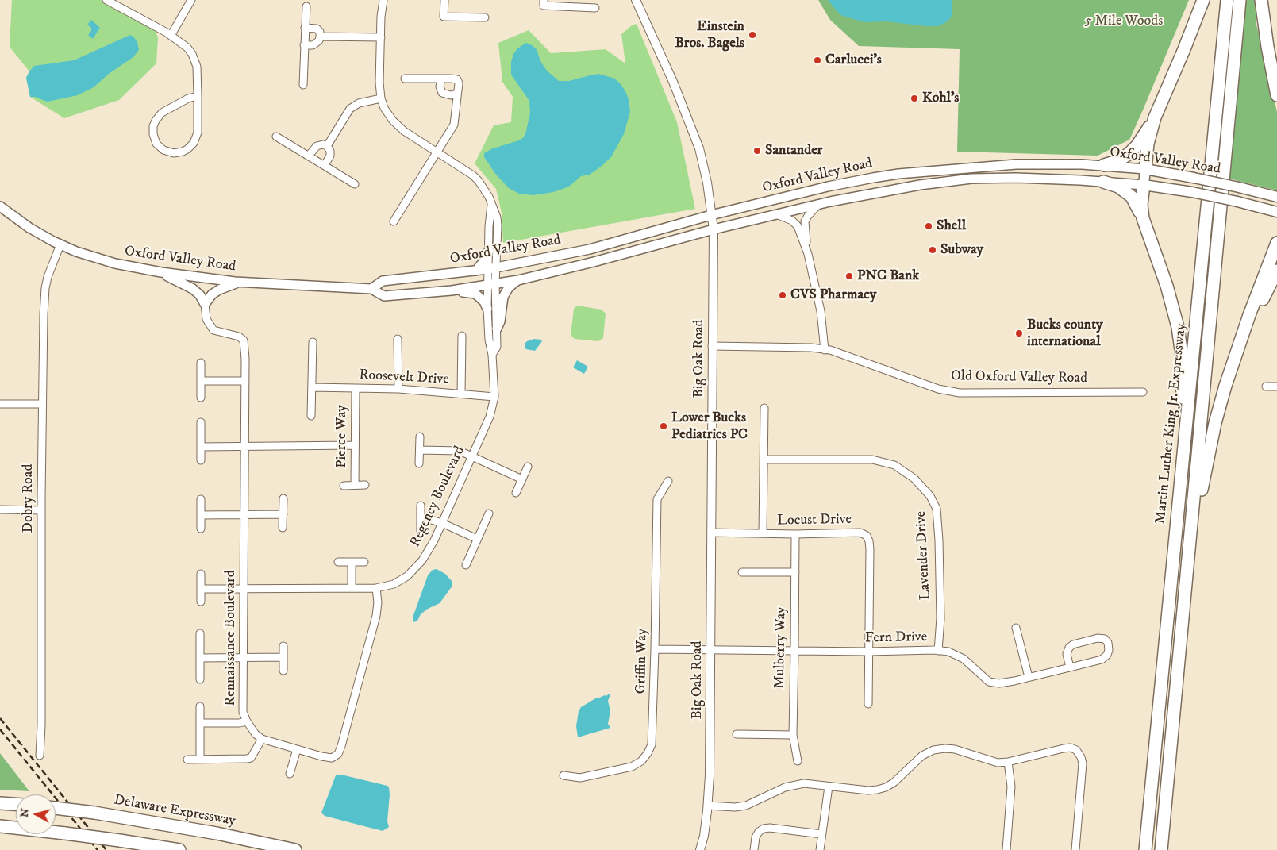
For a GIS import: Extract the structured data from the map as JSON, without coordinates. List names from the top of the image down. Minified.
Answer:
{"streets":{"highway":["Martin Luther King Jr. Expressway","Delaware Expressway"],"main road":["Oxford Valley Road"],"street":["Big Oak Road","Roosevelt Drive","Old Oxford Valley Road","Pierce Way","Regency Boulevard","Dobry Road","Locust Drive","Lavender Drive","Rennaissance Boulevard","Fern Drive","Mulberry Way","Griffin Way"]},"crossings":[["Oxford Valley Road","Big Oak Road"],["Oxford Valley Road","Regency Boulevard"],["Oxford Valley Road","Dobry Road"],["Big Oak Road","Old Oxford Valley Road"],["Big Oak Road","Locust Drive"],["Big Oak Road","Fern Drive"],["Roosevelt Drive","Pierce Way"],["Roosevelt Drive","Regency Boulevard"],["Regency Boulevard","Rennaissance Boulevard"],["Locust Drive","Fern Drive"],["Locust Drive","Mulberry Way"],["Lavender Drive","Fern Drive"],["Fern Drive","Mulberry Way"],["Fern Drive","Griffin Way"]],"parks":["5 Mile Woods"],"places":["Einstein Bros. Bagels","Carlucci's","Kohl's","Santander","Shell","Subway","PNC Bank","CVS Pharmacy","Bucks county international","Lower Bucks Pediatrics PC"],"north":"left"}
